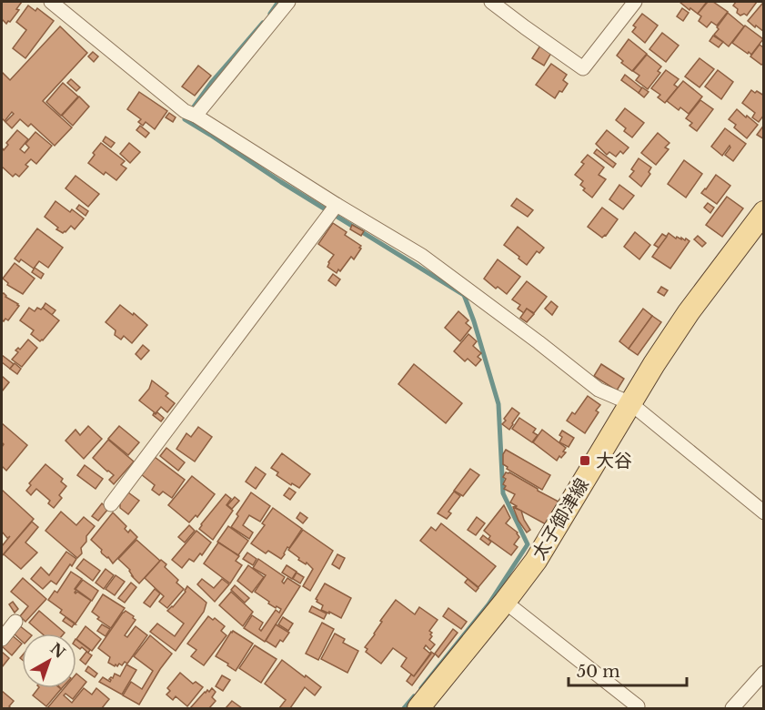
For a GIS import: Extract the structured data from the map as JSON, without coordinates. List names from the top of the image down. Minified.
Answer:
{"streets":{"main road":["太子御津線"]},"places":{"transit":["大谷"]},"scale_bar":"50 m","north":"top right"}
